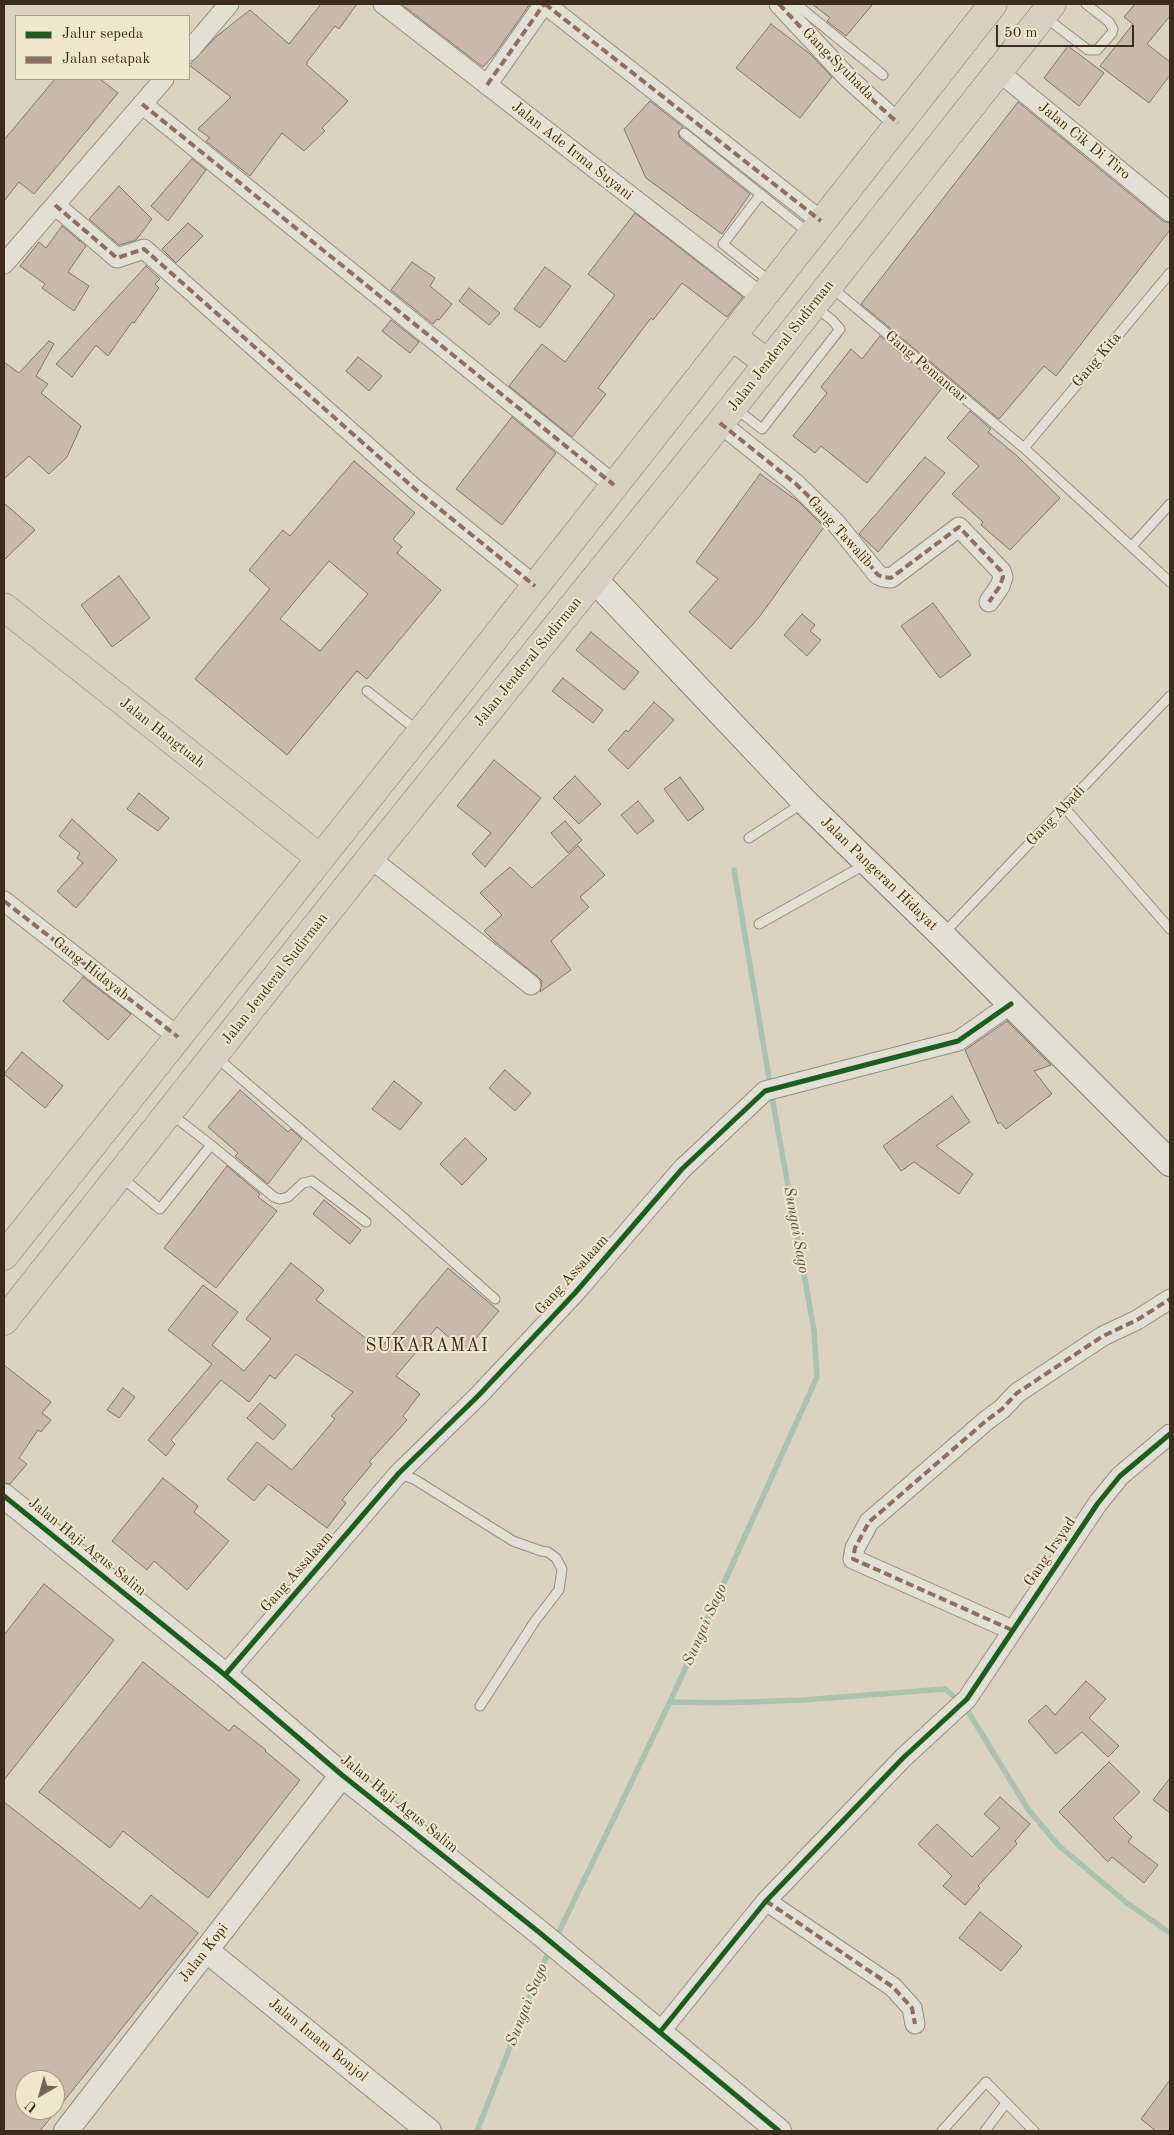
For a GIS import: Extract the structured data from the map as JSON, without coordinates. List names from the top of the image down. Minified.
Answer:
{"streets":{"main road":["Jalan Jenderal Sudirman","Jalan Hangtuah","Jalan Pangeran Hidayat"],"street":["Gang Syuhada","Jalan Cik Di Tiro","Jalan Ade Irma Suyani","Gang Tawalib","Gang Hidayah","Gang Assalaam","Jalan Haji Agus Salim","Gang Irsyad","Jalan Kopi","Jalan Imam Bonjol"],"lane":["Gang Kita","Gang Pemancar","Gang Abadi"]},"crossings":[["Jalan Cik Di Tiro","Jalan Jenderal Sudirman"],["Jalan Jenderal Sudirman","Gang Pemancar"],["Jalan Jenderal Sudirman","Gang Tawalib"],["Jalan Jenderal Sudirman","Jalan Pangeran Hidayat"],["Gang Kita","Gang Pemancar"],["Gang Abadi","Jalan Pangeran Hidayat"],["Jalan Pangeran Hidayat","Gang Assalaam"],["Gang Assalaam","Jalan Haji Agus Salim"],["Jalan Haji Agus Salim","Gang Irsyad"],["Jalan Haji Agus Salim","Jalan Kopi"],["Jalan Kopi","Jalan Imam Bonjol"]],"districts":["SUKARAMAI"],"water":["Sungai Sago"],"legend":["Jalur sepeda","Jalan setapak"],"scale_bar":"50 m","north":"bottom left"}
